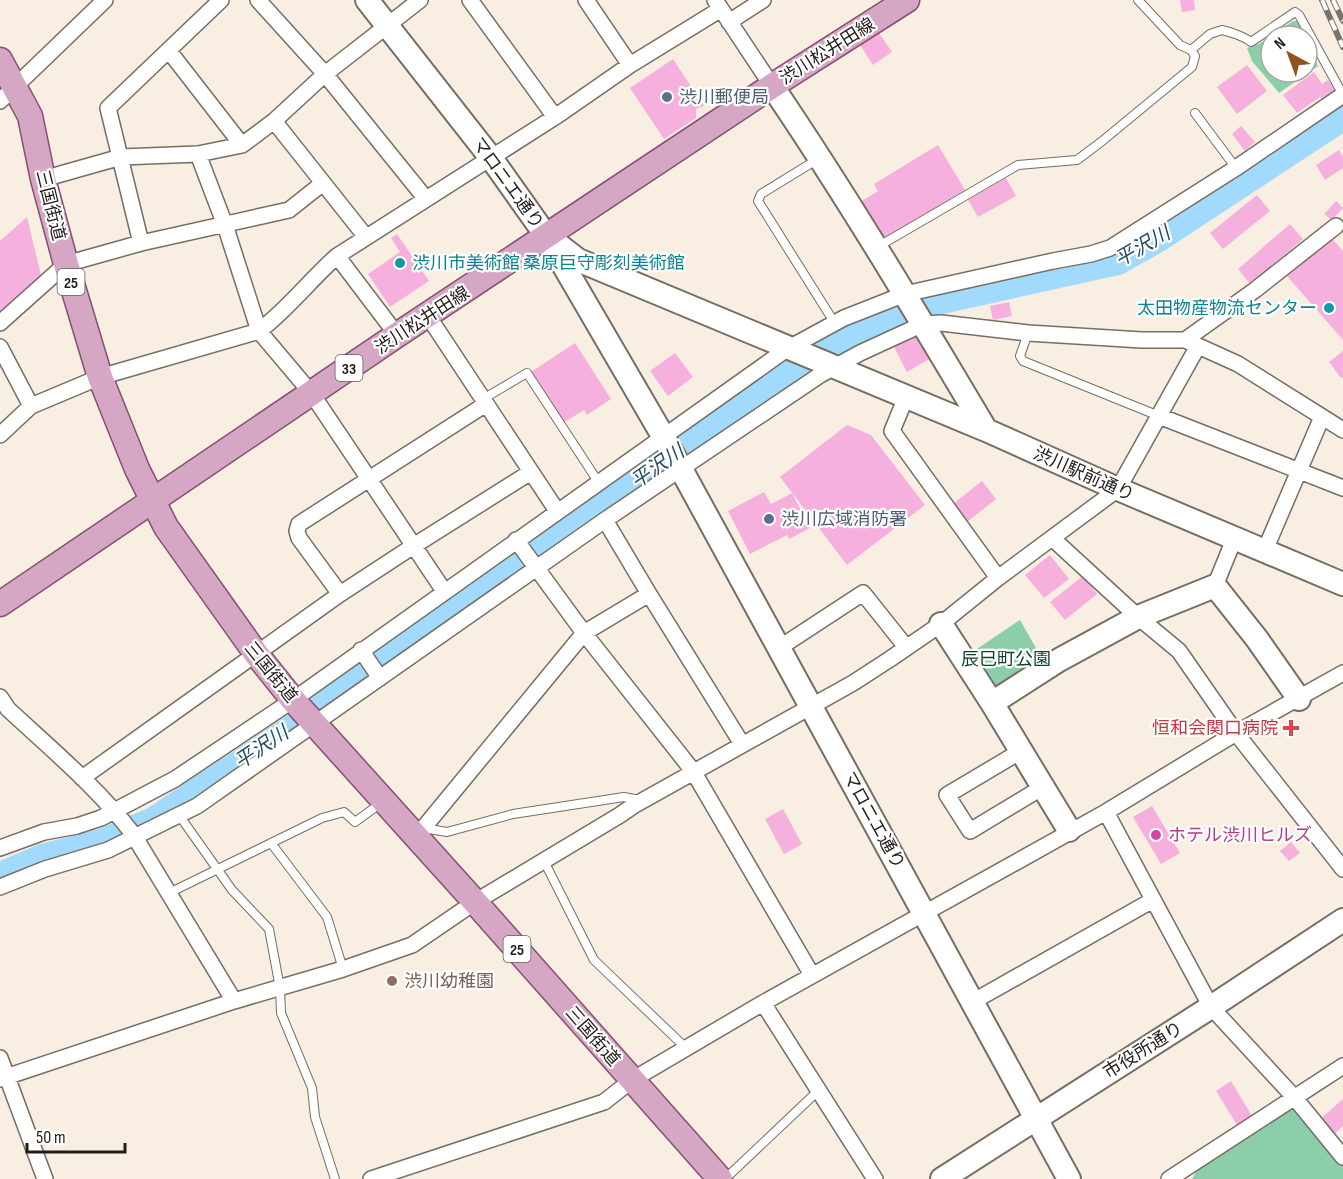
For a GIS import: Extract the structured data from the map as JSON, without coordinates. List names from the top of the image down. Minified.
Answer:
{"streets":{"main road":["渋川松井田線","三国街道","25","33"],"street":["マロニエ通り","渋川駅前通り","市役所通り"]},"crossings":[["渋川松井田線","マロニエ通り"],["渋川松井田線","三国街道"],["マロニエ通り","市役所通り"]],"water":["平沢川"],"parks":["辰巳町公園"],"places":{"other":["渋川郵便局","渋川市美術館 桑原巨守彫刻美術館","太田物産物流センター","渋川広域消防署","ホテル渋川ヒルズ","渋川幼稚園"],"health":["恒和会関口病院"]},"scale_bar":"50 m","north":"top left"}
